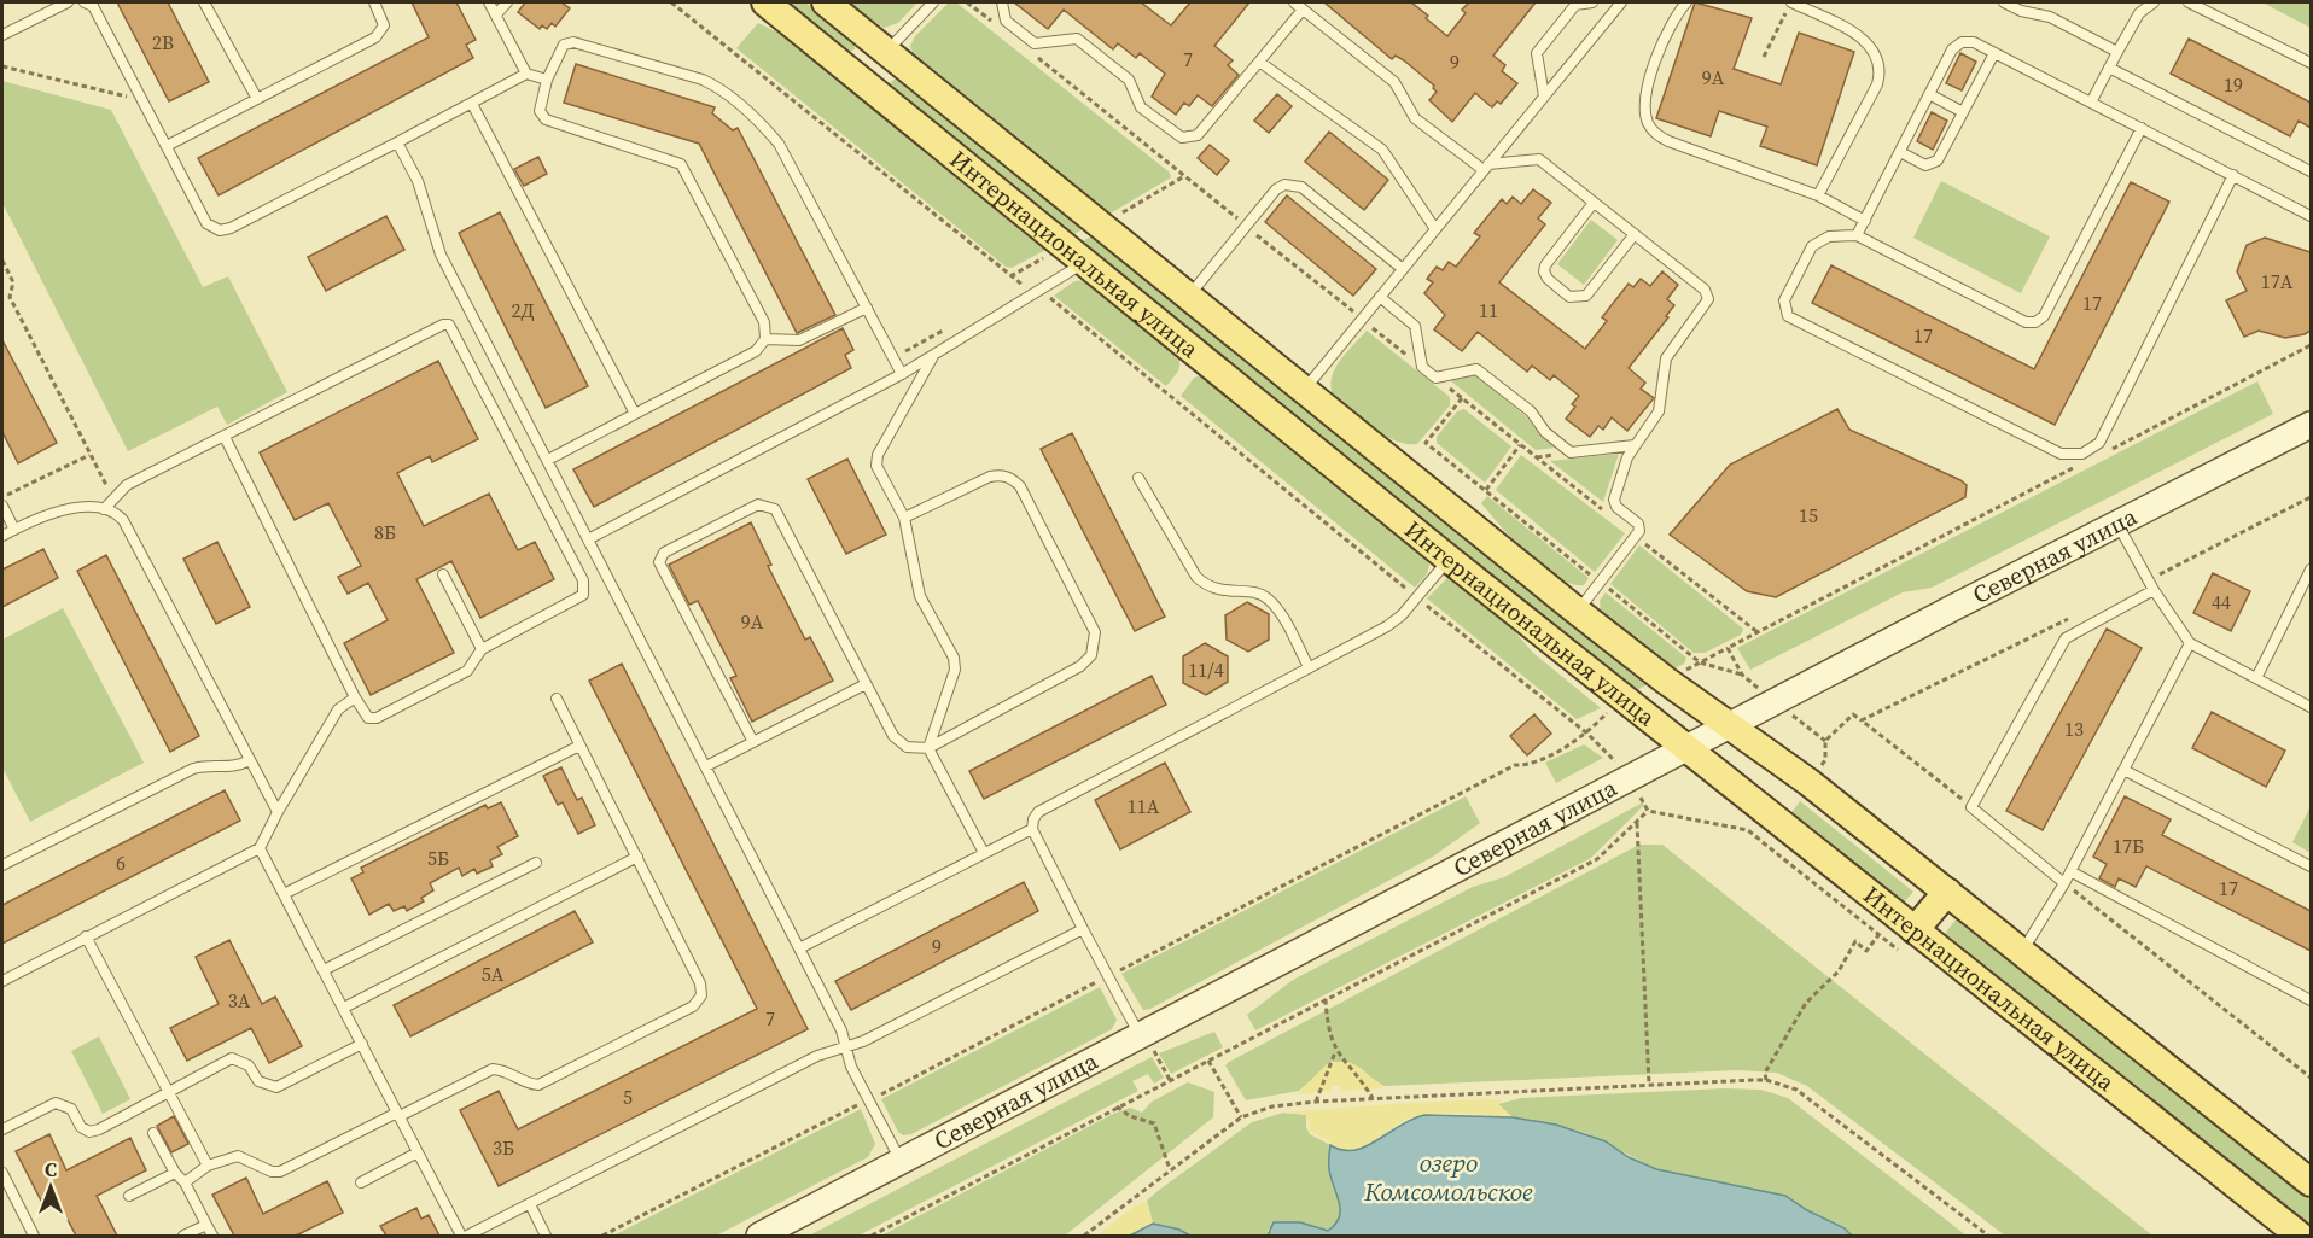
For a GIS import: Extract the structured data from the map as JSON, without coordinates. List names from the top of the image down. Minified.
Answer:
{"streets":{"main road":["Интернациональная улица","Северная улица"]},"crossings":[["Интернациональная улица","Северная улица"]],"water":["озеро Комсомольское"],"house_numbers":["2В","7","9","9А","19","17А","17","2Д","11","17","15","8Б","44","9А","11/4","13","11А","17Б","5Б","6","17","9","5А","3А","7","5","3Б"],"north":"top"}
